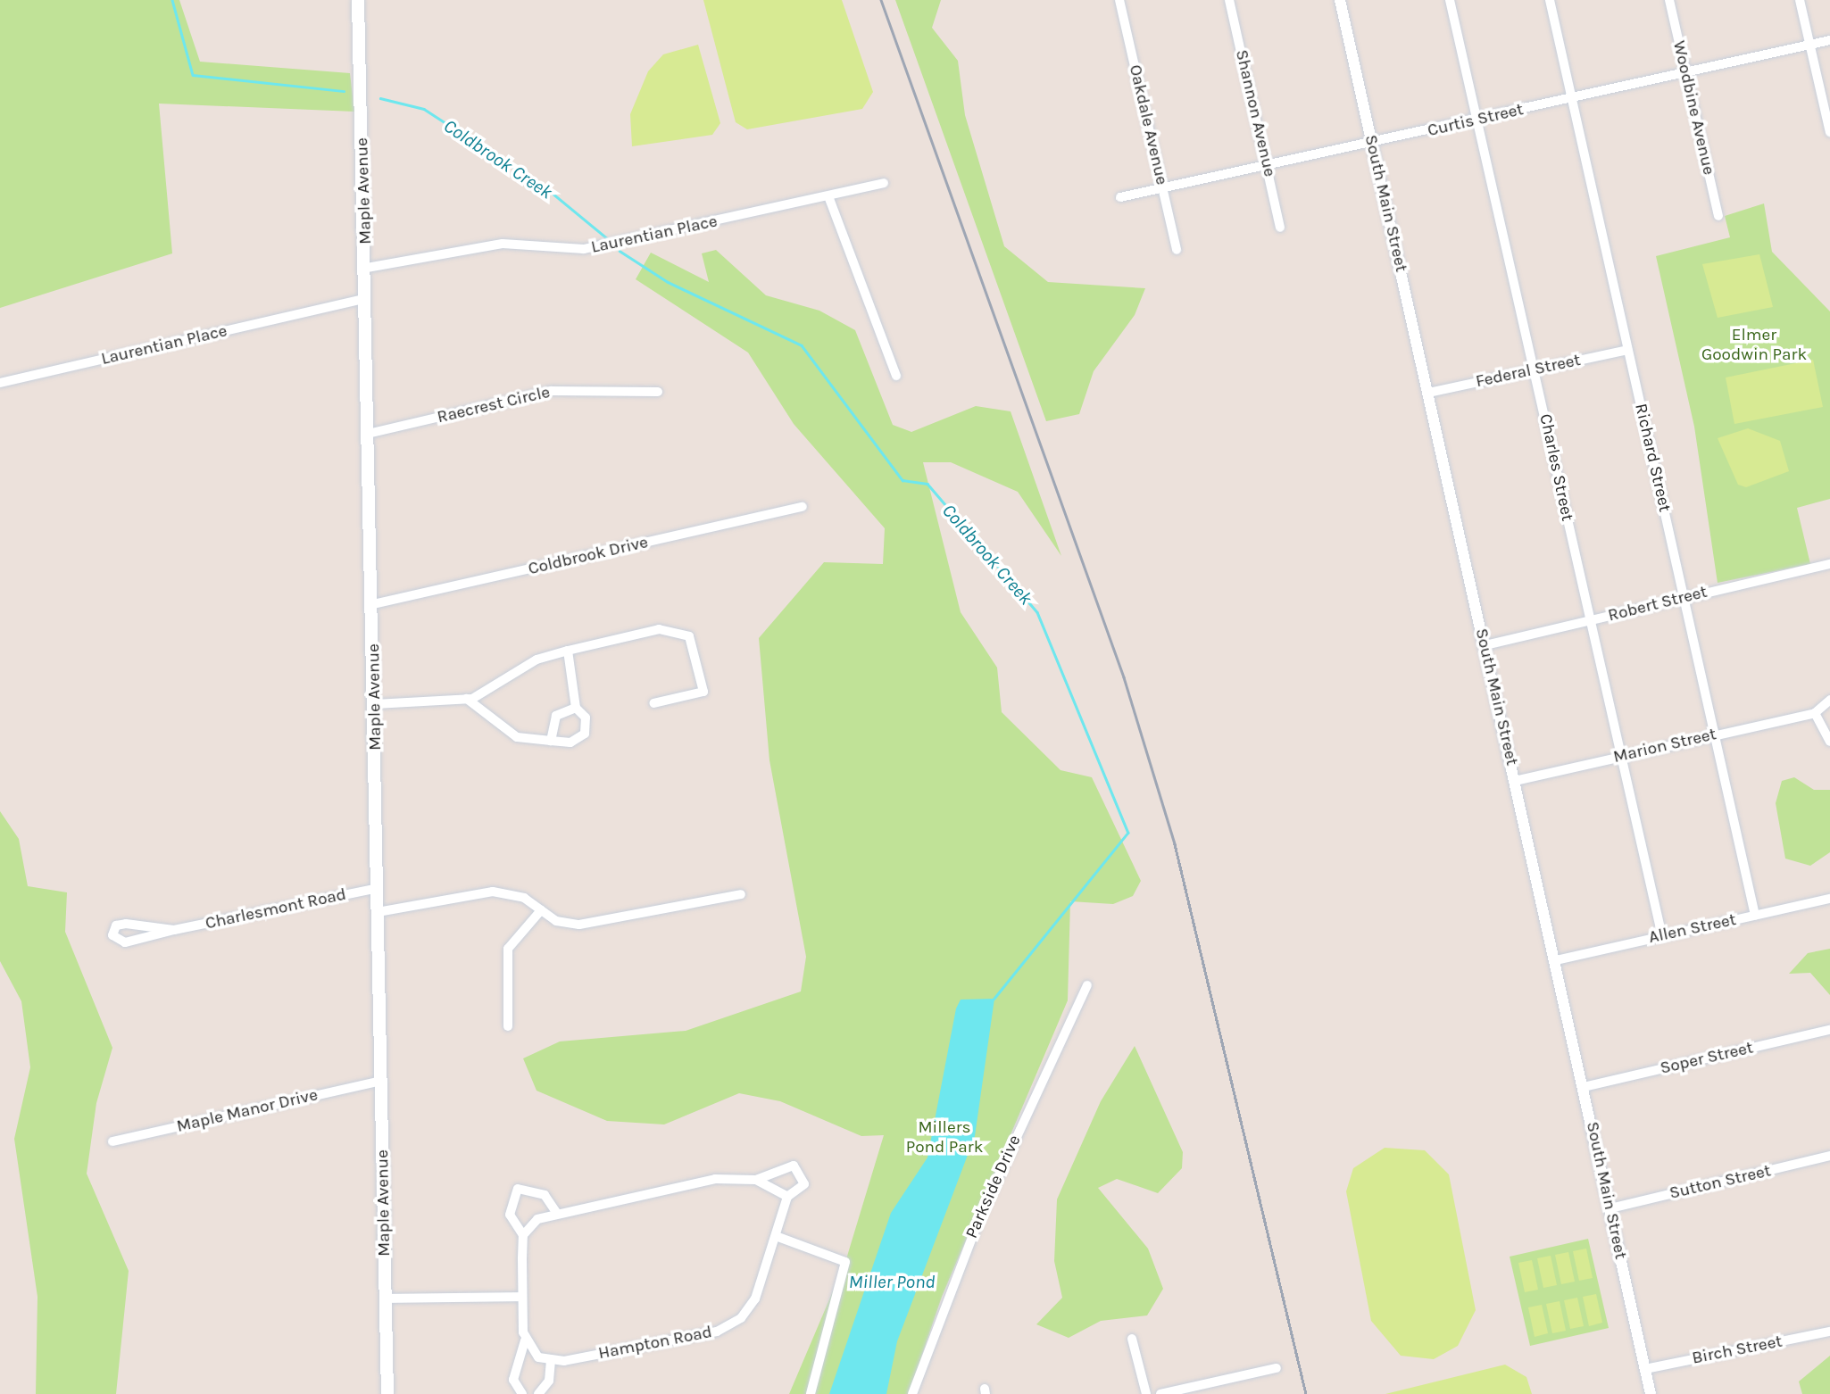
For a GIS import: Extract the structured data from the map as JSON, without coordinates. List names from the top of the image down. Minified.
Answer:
{"streets":{"main road":["Maple Avenue"],"street":["Woodbine Avenue","Shannon Avenue","Curtis Street","Oakdale Avenue","South Main Street","Laurentian Place","Federal Street","Raecrest Circle","Richard Street","Charles Street","Coldbrook Drive","Robert Street","Marion Street","Charlesmont Road","Allen Street","Soper Street","Maple Manor Drive","Sutton Street","Parkside Drive","Hampton Road","Birch Street"]},"crossings":[["Woodbine Avenue","Curtis Street"],["Shannon Avenue","Curtis Street"],["Curtis Street","Oakdale Avenue"],["Curtis Street","South Main Street"],["Curtis Street","Richard Street"],["Curtis Street","Charles Street"],["Maple Avenue","Laurentian Place"],["Maple Avenue","Raecrest Circle"],["Maple Avenue","Coldbrook Drive"],["Maple Avenue","Charlesmont Road"],["Maple Avenue","Maple Manor Drive"],["South Main Street","Federal Street"],["South Main Street","Robert Street"],["South Main Street","Marion Street"],["South Main Street","Allen Street"],["South Main Street","Soper Street"],["South Main Street","Sutton Street"],["South Main Street","Birch Street"],["Federal Street","Richard Street"],["Federal Street","Charles Street"],["Richard Street","Robert Street"],["Richard Street","Marion Street"],["Richard Street","Allen Street"],["Charles Street","Robert Street"],["Charles Street","Marion Street"],["Charles Street","Allen Street"]],"water":["Coldbrook Creek","Miller Pond"],"parks":["Elmer Goodwin Park","Millers Pond Park"]}
